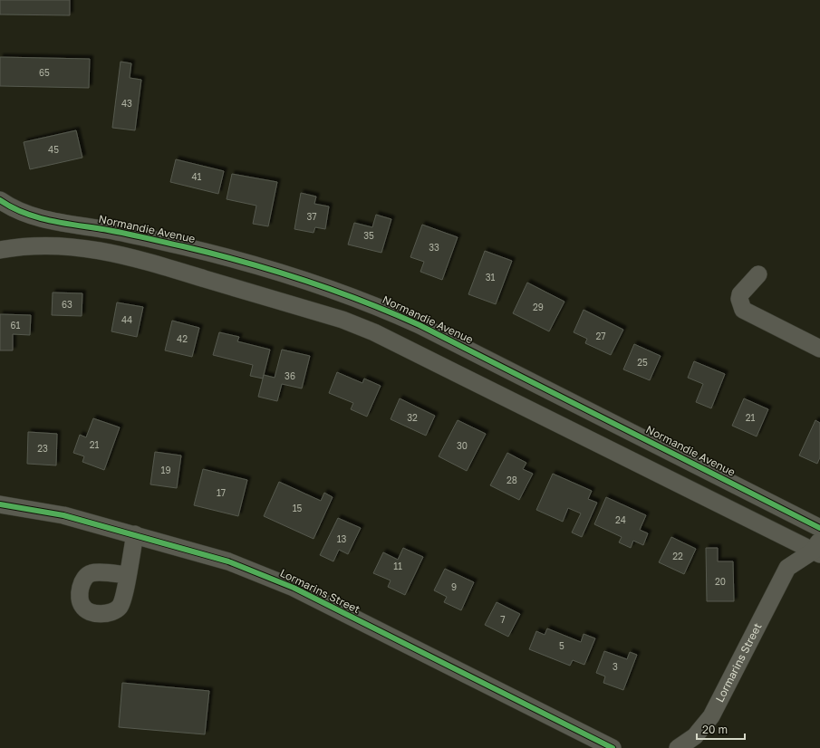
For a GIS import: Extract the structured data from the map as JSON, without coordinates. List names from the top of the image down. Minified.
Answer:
{"streets":{"street":["Normandie Avenue","Lormarins Street"]},"house_numbers":["65","43","45","41","37","35","33","31","63","29","44","61","27","42","25","36","32","21","21","30","23","19","28","17","15","24","13","22","11","20","9","7","5","3"],"scale_bar":"20 m"}
